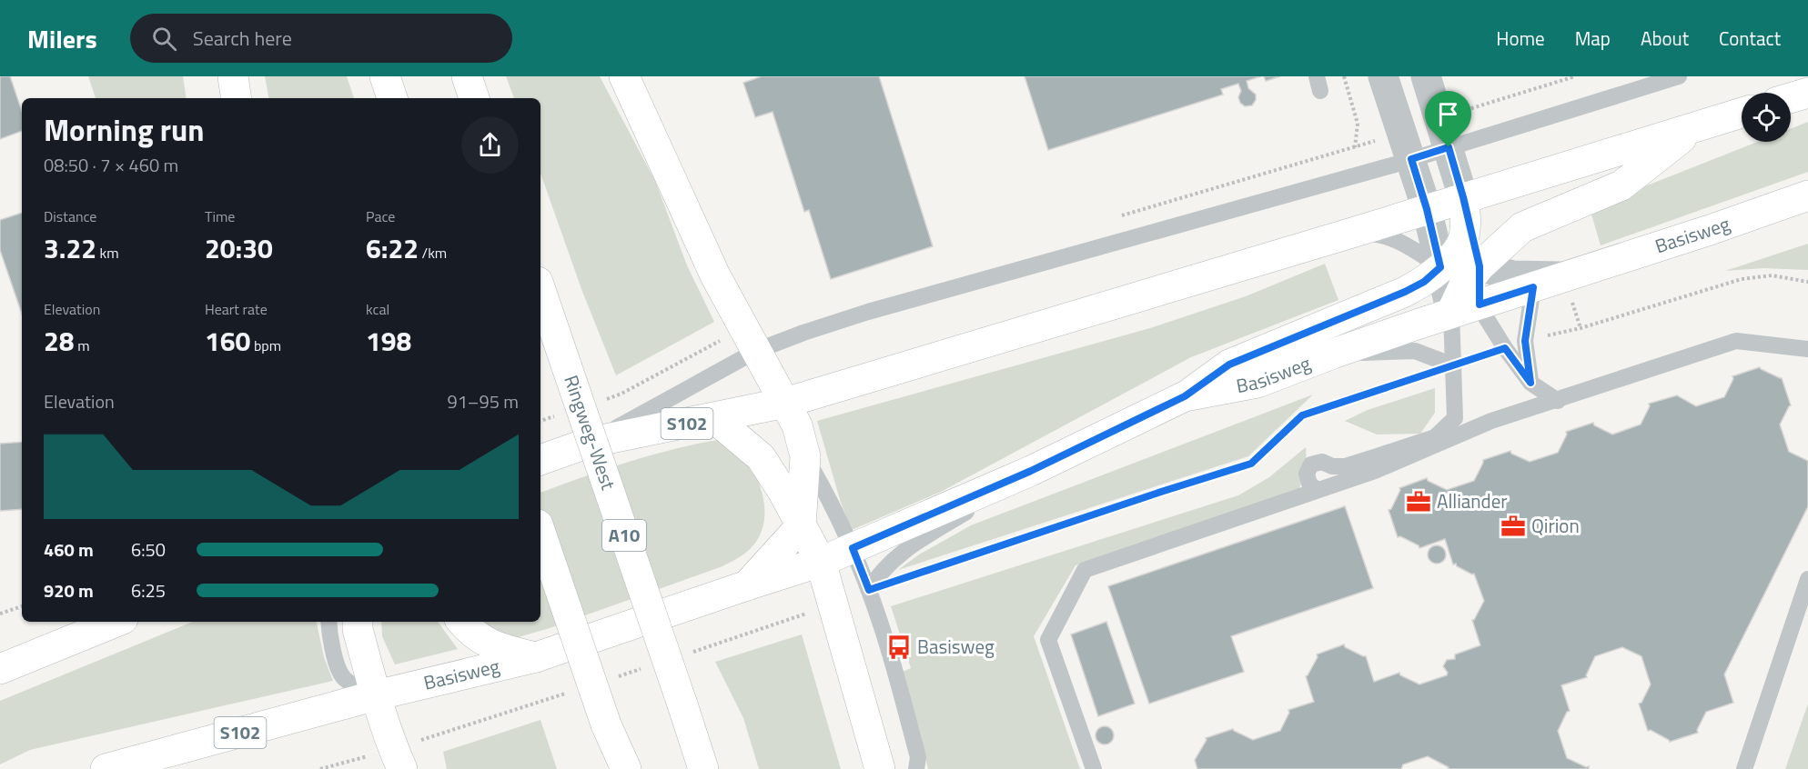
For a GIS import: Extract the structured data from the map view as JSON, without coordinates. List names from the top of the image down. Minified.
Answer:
{"streets":{"main road":["Basisweg","S102","Ringweg-West","A10"]},"crossings":[["Basisweg","S102"]],"places":{"office":["Alliander","Qirion"],"bus stop":["Basisweg"]},"page":{"header":"Milers","search":"Search here","nav":["Home","Map","About","Contact"],"heading":["Morning run","08:50 · 7 × 460 m"],"stats":[["Distance","3.22 km"],["Time","20:30"],["Pace","6:22 /km"],["Elevation","28 m"],["Heart rate","160 bpm"],["kcal","198"]],"chart":["Elevation","91–95 m"],"list":[{"name":"460 m","note":"6:50"},{"name":"920 m","note":"6:25"}]}}
